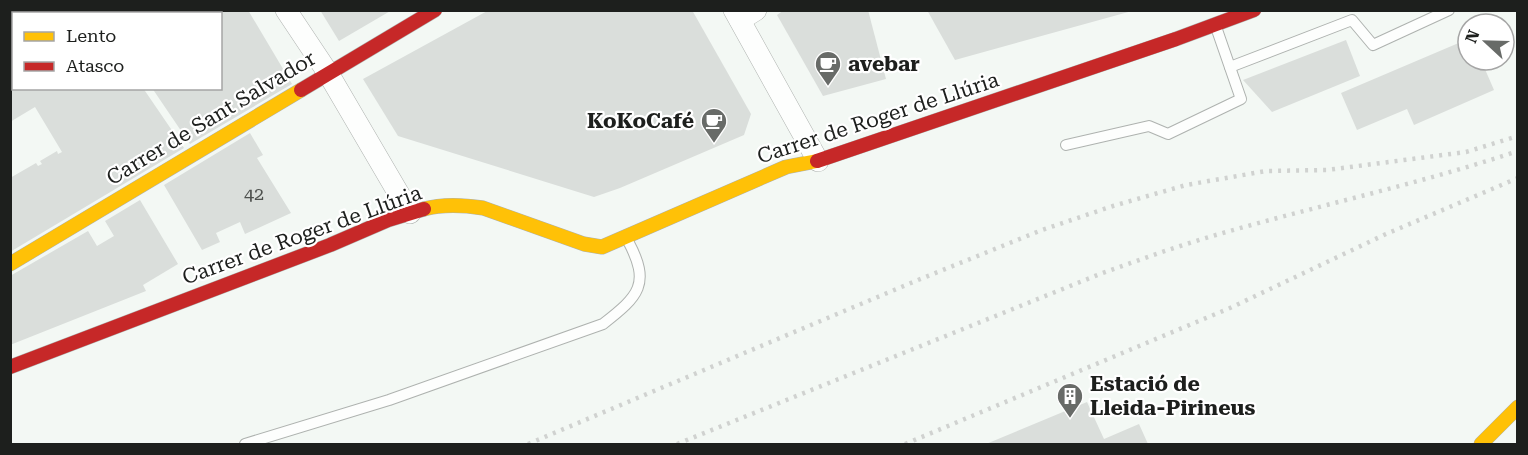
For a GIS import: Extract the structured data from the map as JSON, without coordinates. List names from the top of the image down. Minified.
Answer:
{"streets":{"street":["Carrer de Sant Salvador","Carrer de Roger de Llúria"]},"places":{"cafe":["avebar","KoKoCafé"],"building":["Estació de Lleida-Pirineus"]},"house_numbers":["42"],"legend":["Lento","Atasco"],"north":"left"}
